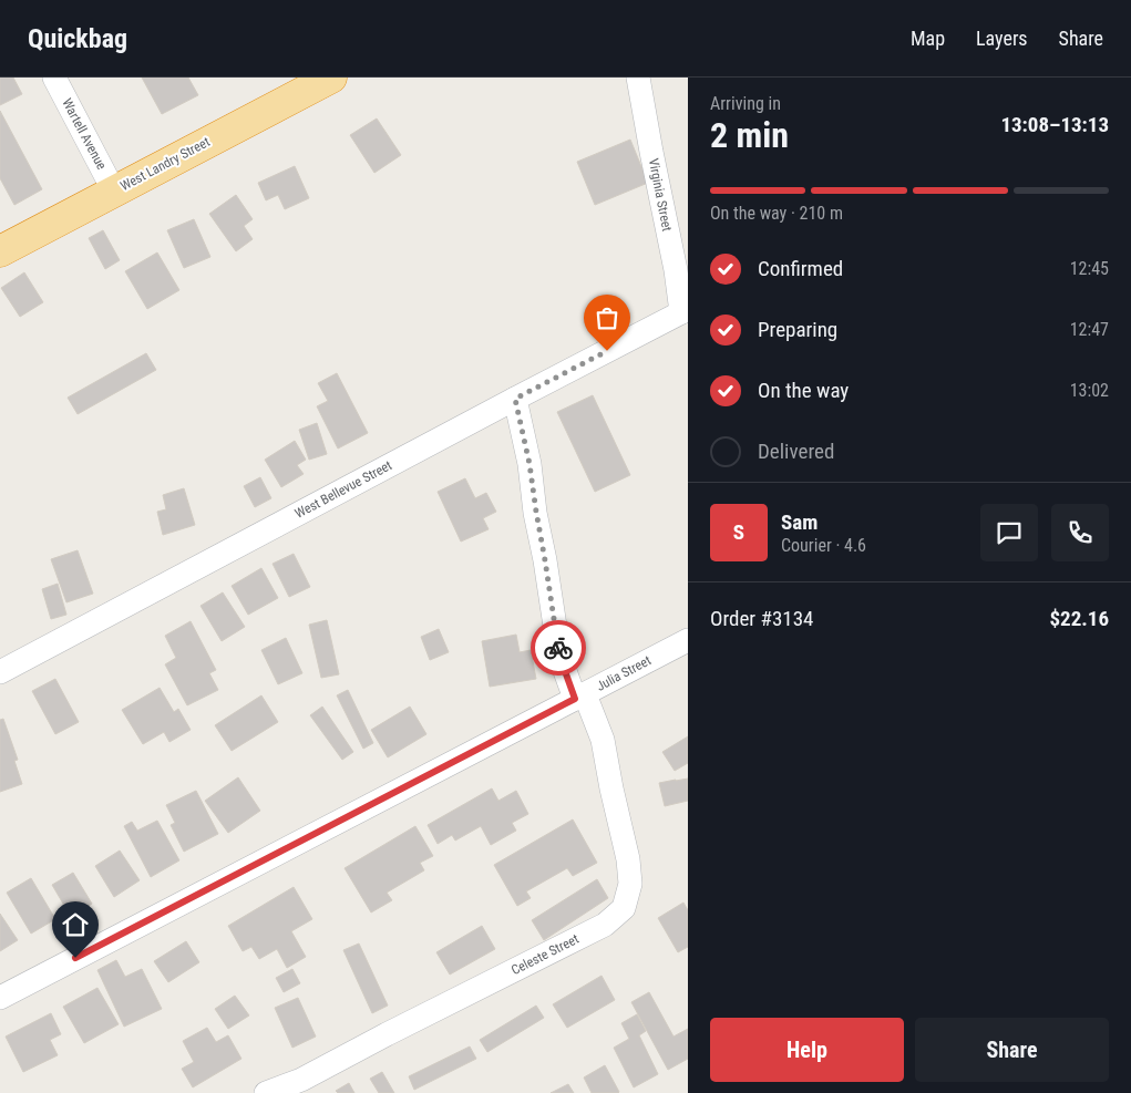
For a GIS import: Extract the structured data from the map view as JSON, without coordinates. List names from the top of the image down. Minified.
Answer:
{"streets":{"highway":["West Landry Street"],"street":["Wartell Avenue","Virginia Street","West Bellevue Street","Julia Street","Celeste Street"]},"crossings":[["Wartell Avenue","West Landry Street"],["Virginia Street","West Bellevue Street"],["West Bellevue Street","Celeste Street"],["Julia Street","Celeste Street"]],"page":{"header":"Quickbag","nav":["Map","Layers","Share"],"heading":["2 min","Arriving in","13:08–13:13"],"panel":["Sam","Courier · 4.6","Order #3134","$22.16"],"bar":"On the way · 210 m","list":[["Confirmed","12:45"],["Preparing","12:47"],["On the way","13:02"],"Delivered"],"round":"S","buttons":["Help","Share"]}}
